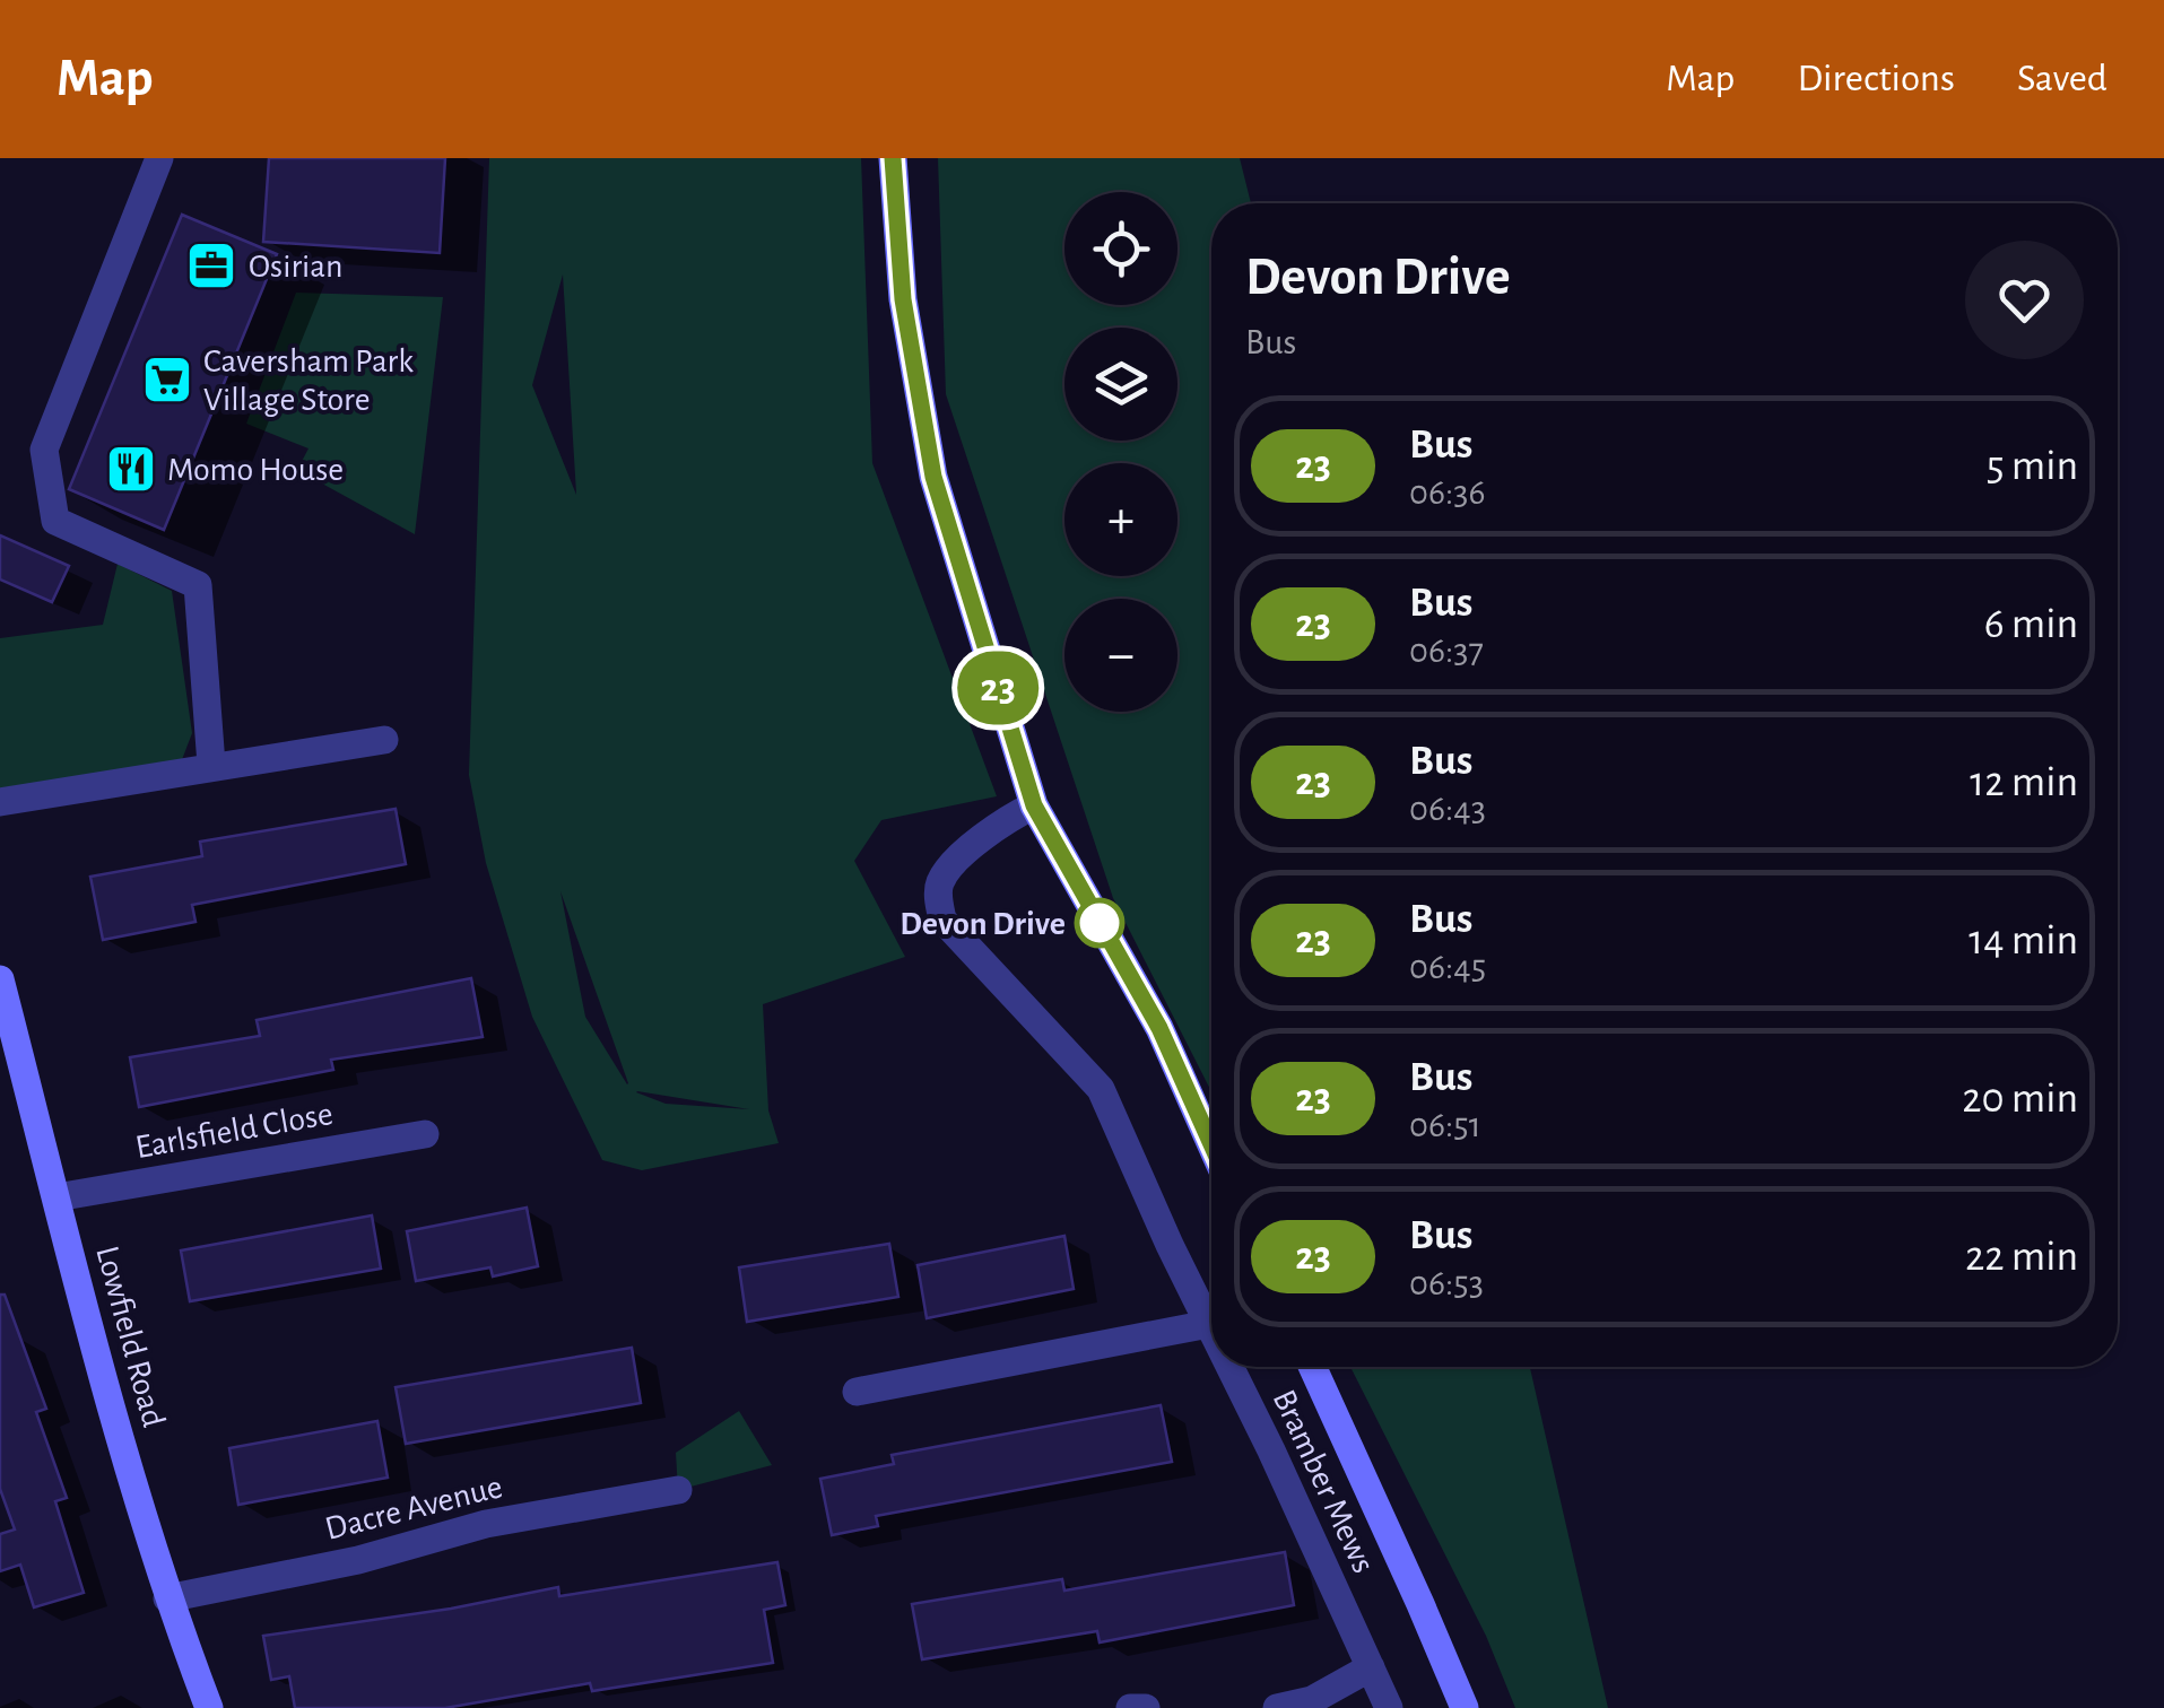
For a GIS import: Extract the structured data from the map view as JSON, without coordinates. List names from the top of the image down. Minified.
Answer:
{"streets":{"street":["Earlsfield Close","Lowfield Road","Bramber Mews","Dacre Avenue"]},"crossings":[["Earlsfield Close","Lowfield Road"],["Lowfield Road","Dacre Avenue"]],"places":{"office":["Osirian"],"supermarket":["Caversham Park Village Store"],"restaurant":["Momo House"],"other":["Devon Drive"]},"lines":["bus line 23"],"page":{"header":"Map","nav":["Map","Directions","Saved"],"on_map":"23","map_buttons":["+","−"],"heading":["Devon Drive","Bus"],"list":[{"mark":"23","name":"Bus","note":"06:36","value":"5 min"},{"mark":"23","name":"Bus","note":"06:37","value":"6 min"},{"mark":"23","name":"Bus","note":"06:43","value":"12 min"},{"mark":"23","name":"Bus","note":"06:45","value":"14 min"},{"mark":"23","name":"Bus","note":"06:51","value":"20 min"},{"mark":"23","name":"Bus","note":"06:53","value":"22 min"}]}}
